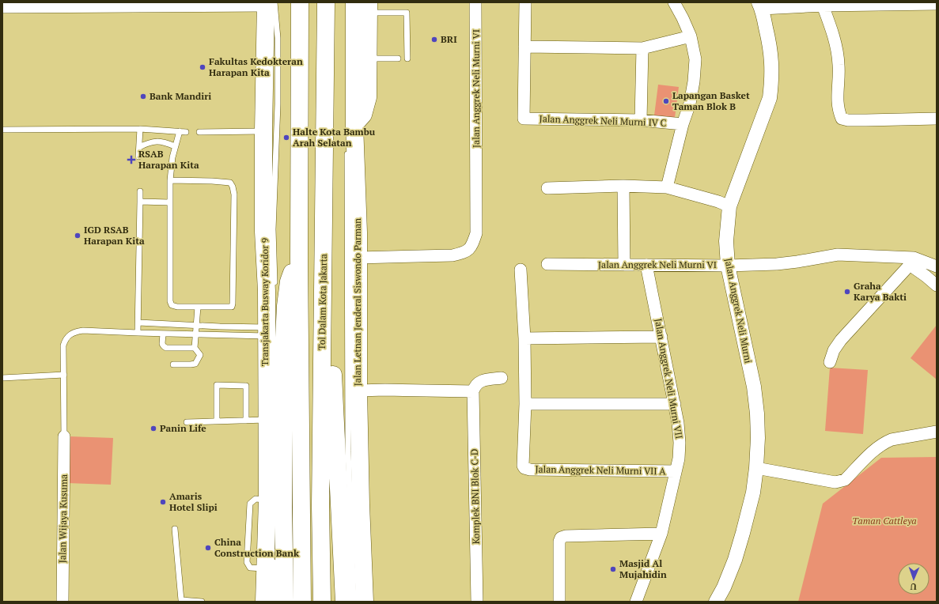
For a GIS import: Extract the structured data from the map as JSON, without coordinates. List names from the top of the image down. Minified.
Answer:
{"streets":{"highway":["Tol Dalam Kota Jakarta","Jalan Letnan Jenderal Siswondo Parman"],"street":["Jalan Anggrek Neli Murni VI","Jalan Anggrek Neli Murni IV C","Jalan Anggrek Neli Murni","Jalan Anggrek Neli Murni VII","Jalan Anggrek Neli Murni VII A","Komplek BNI Blok C-D","Jalan Wijaya Kusuma"],"lane":["Transjakarta Busway Koridor 9"]},"crossings":[["Jalan Anggrek Neli Murni VI","Jalan Letnan Jenderal Siswondo Parman"],["Jalan Anggrek Neli Murni VI","Jalan Anggrek Neli Murni"],["Jalan Anggrek Neli Murni VI","Jalan Anggrek Neli Murni VII"],["Jalan Anggrek Neli Murni VII","Jalan Anggrek Neli Murni VII A"]],"parks":["Taman Cattleya"],"places":{"other":["BRI","Fakultas Kedokteran Harapan Kita","Bank Mandiri","Lapangan Basket Taman Blok B","Halte Kota Bambu Arah Selatan","IGD RSAB Harapan Kita","Graha Karya Bakti","Panin Life","Amaris Hotel Slipi","China Construction Bank","Masjid Al Mujahidin"],"health":["RSAB Harapan Kita"]},"north":"bottom"}
